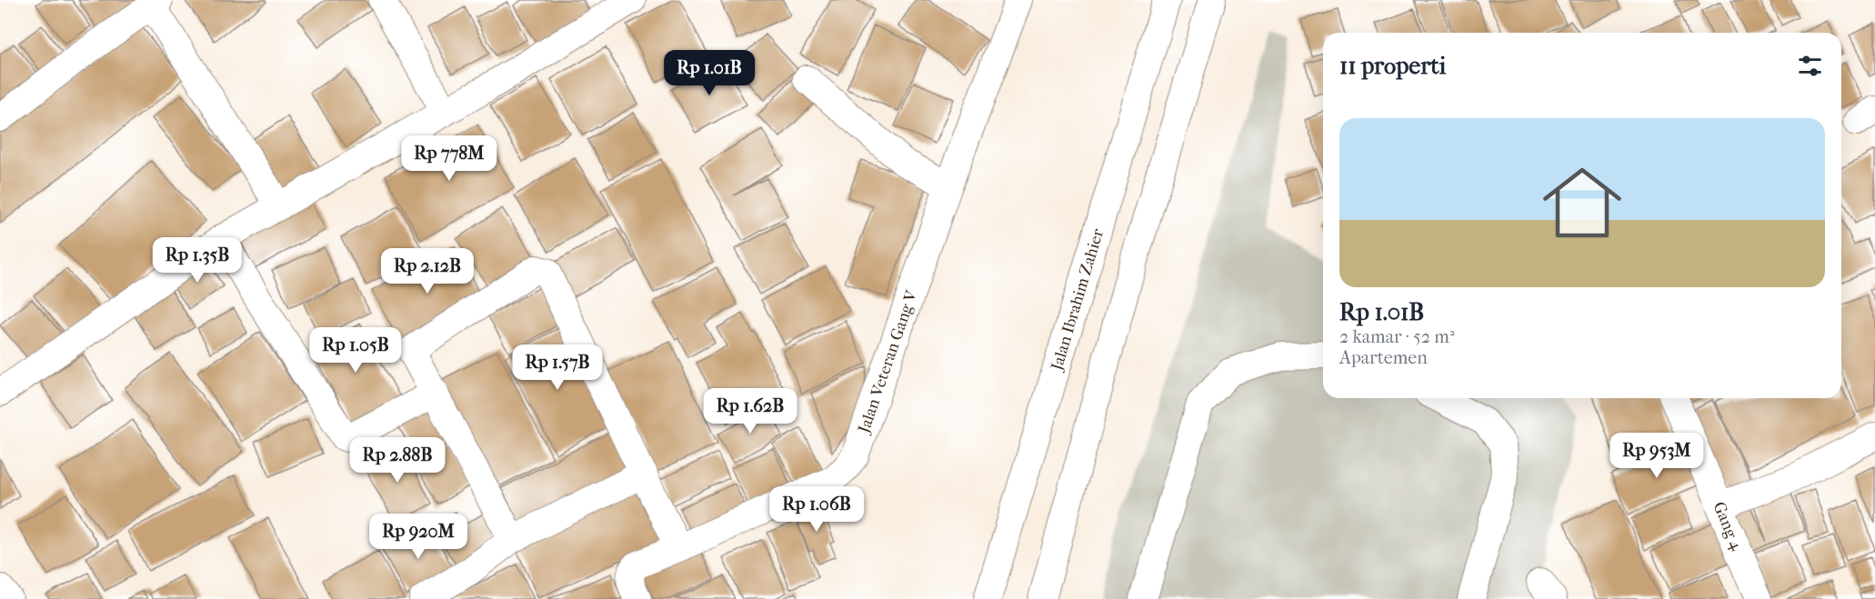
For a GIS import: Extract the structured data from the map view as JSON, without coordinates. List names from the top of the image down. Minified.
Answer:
{"streets":{"street":["Jalan Ibrahim Zahier","Jalan Veteran Gang V","Gang 4"]},"page":{"heading":"11 properti","price":["Rp 1.01B","Rp 778M","Rp 1.35B","Rp 2.12B","Rp 1.05B","Rp 1.57B","Rp 1.62B","Rp 953M","Rp 2.88B","Rp 1.06B","Rp 920M"],"list":[{"name":"Rp 1.01B","note":"2 kamar · 52 m² · Apartemen"}]}}
